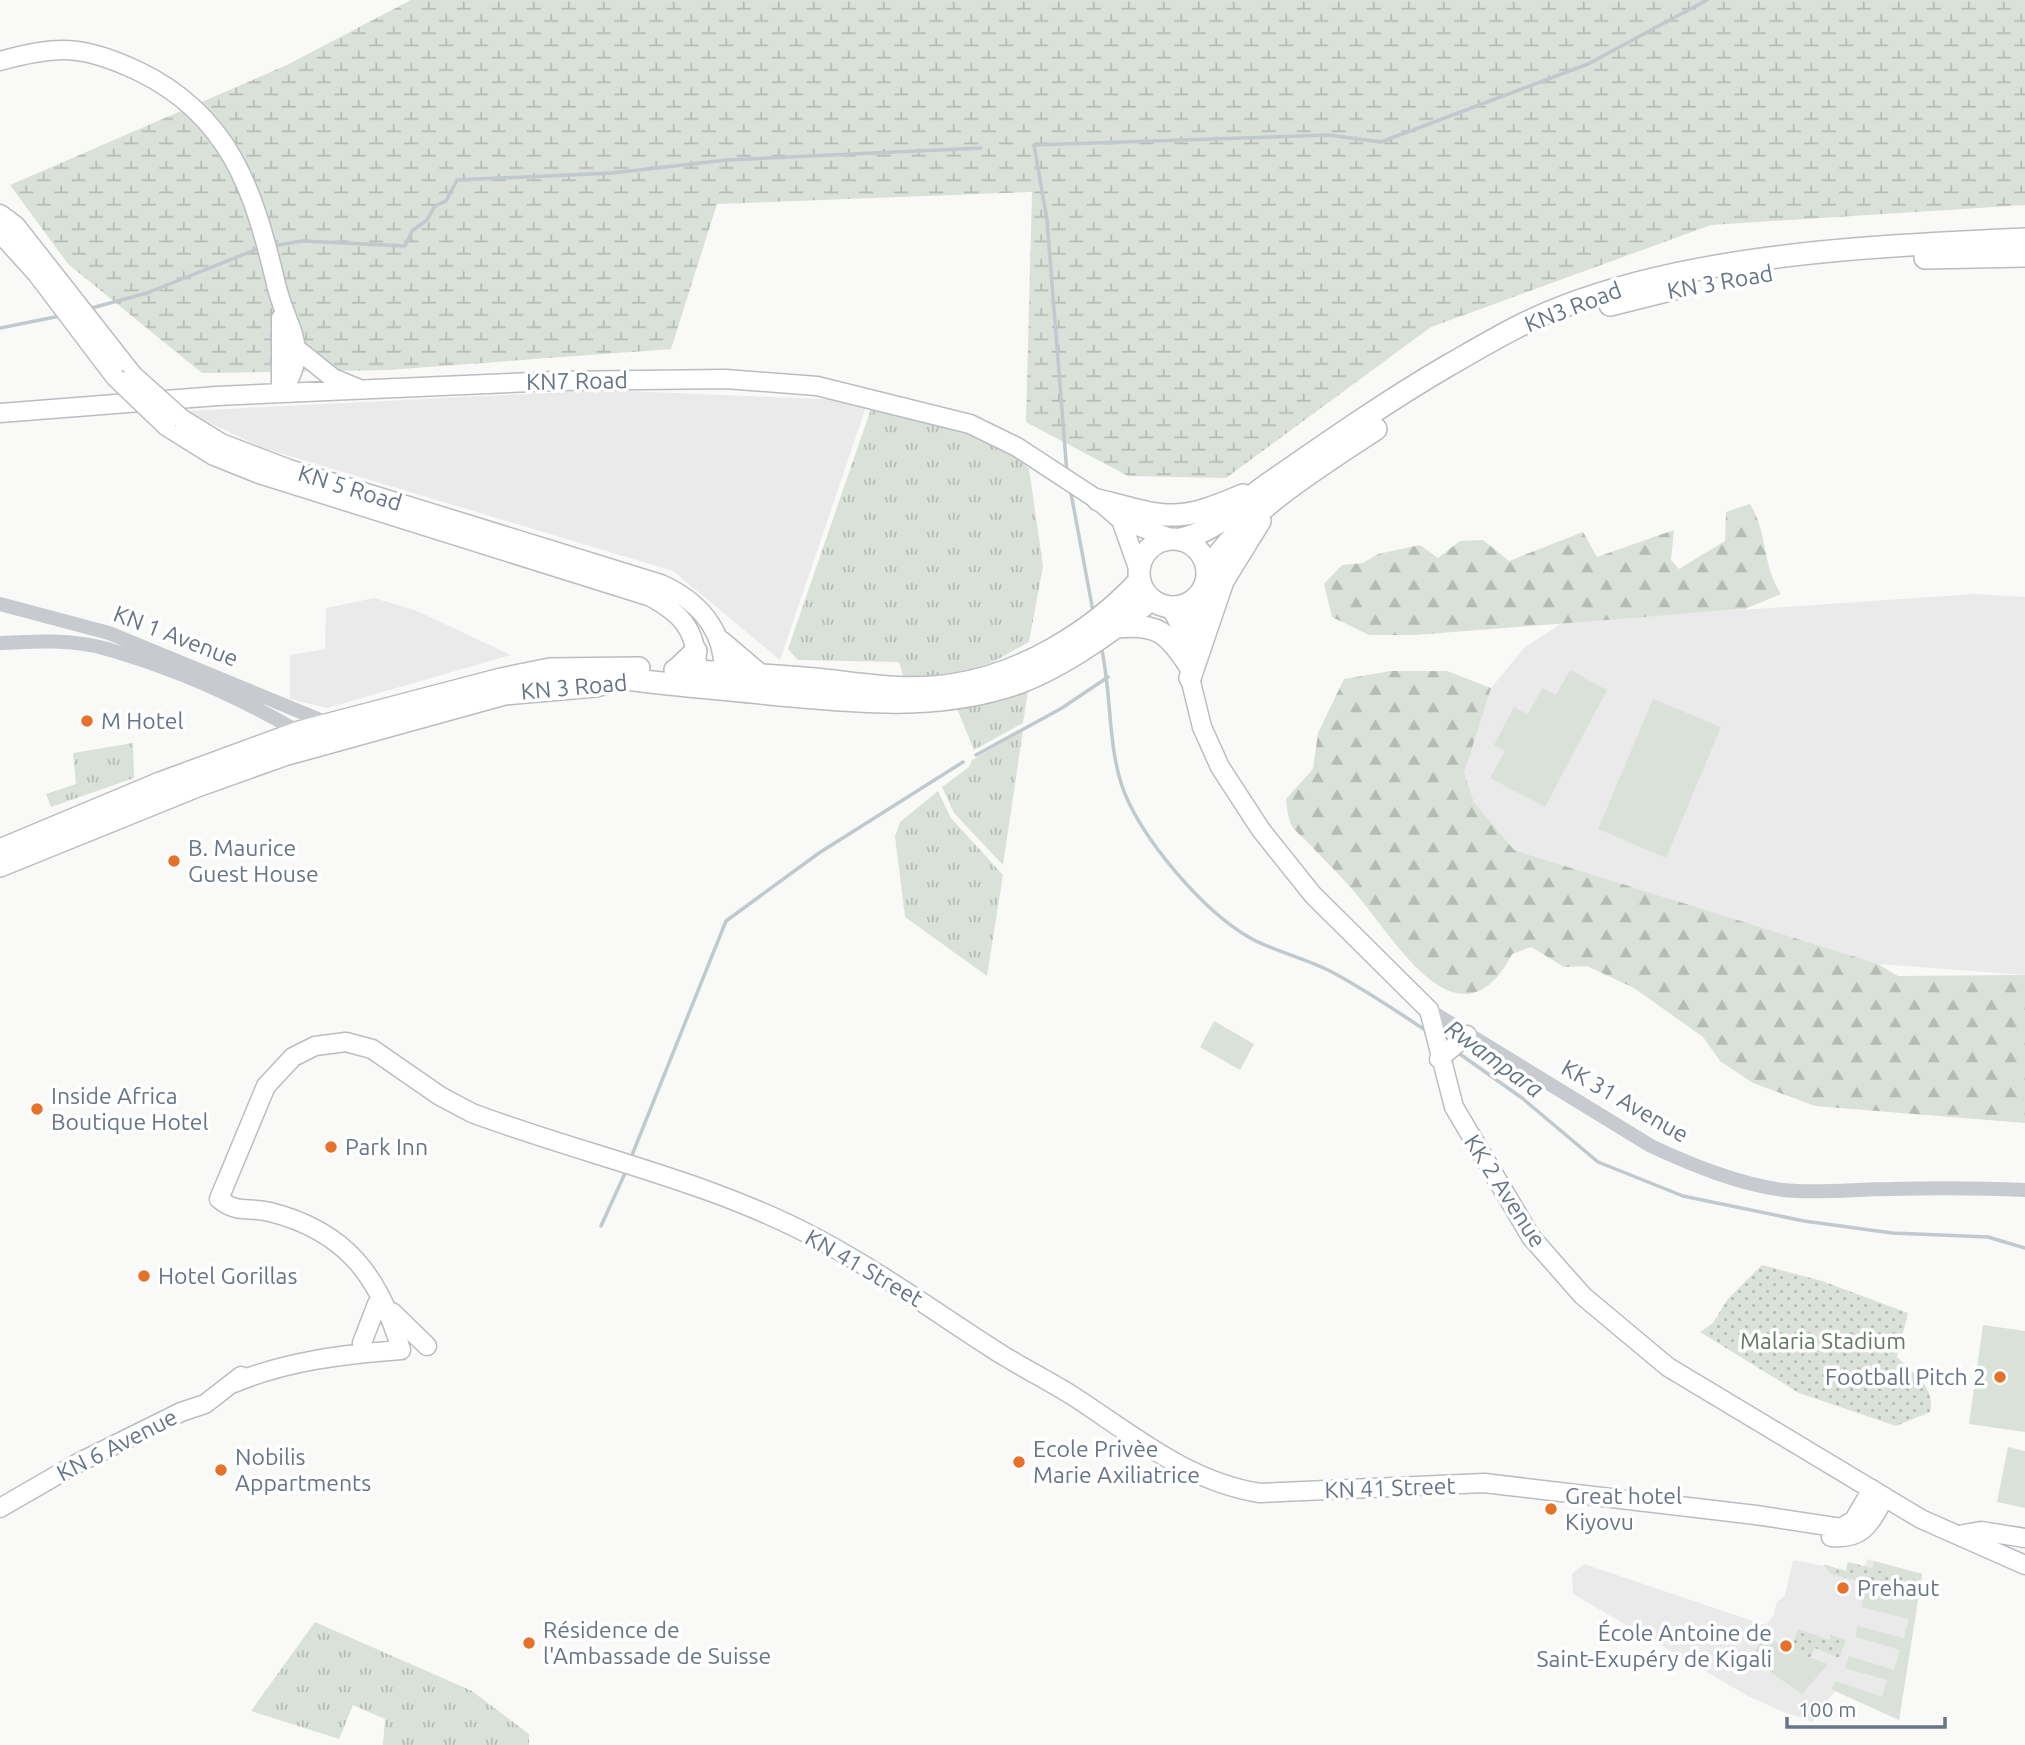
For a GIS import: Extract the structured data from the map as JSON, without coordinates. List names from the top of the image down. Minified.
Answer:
{"streets":{"highway":["KN 3 Road","KN3 Road"],"main road":["KN7 Road","KN 5 Road","KK 2 Avenue","KN 41 Street","KN 6 Avenue"],"street":["KN 1 Avenue","KK 31 Avenue"]},"crossings":[["KN 3 Road","KN3 Road"],["KN 3 Road","KN7 Road"],["KN 3 Road","KN 5 Road"],["KN 3 Road","KN 1 Avenue"],["KN3 Road","KN7 Road"],["KK 31 Avenue","KK 2 Avenue"],["KK 2 Avenue","KN 41 Street"],["KN 41 Street","KN 6 Avenue"]],"water":["Rwampara"],"parks":["Malaria Stadium"],"places":["M Hotel","B. Maurice Guest House","Inside Africa Boutique Hotel","Park Inn","Hotel Gorillas","Football Pitch 2","Ecole Privèe Marie Axiliatrice","Nobilis Appartments","Great hotel Kiyovu","Prehaut","Résidence de l'Ambassade de Suisse","École Antoine de Saint-Exupéry de Kigali"],"scale_bar":"100 m"}
